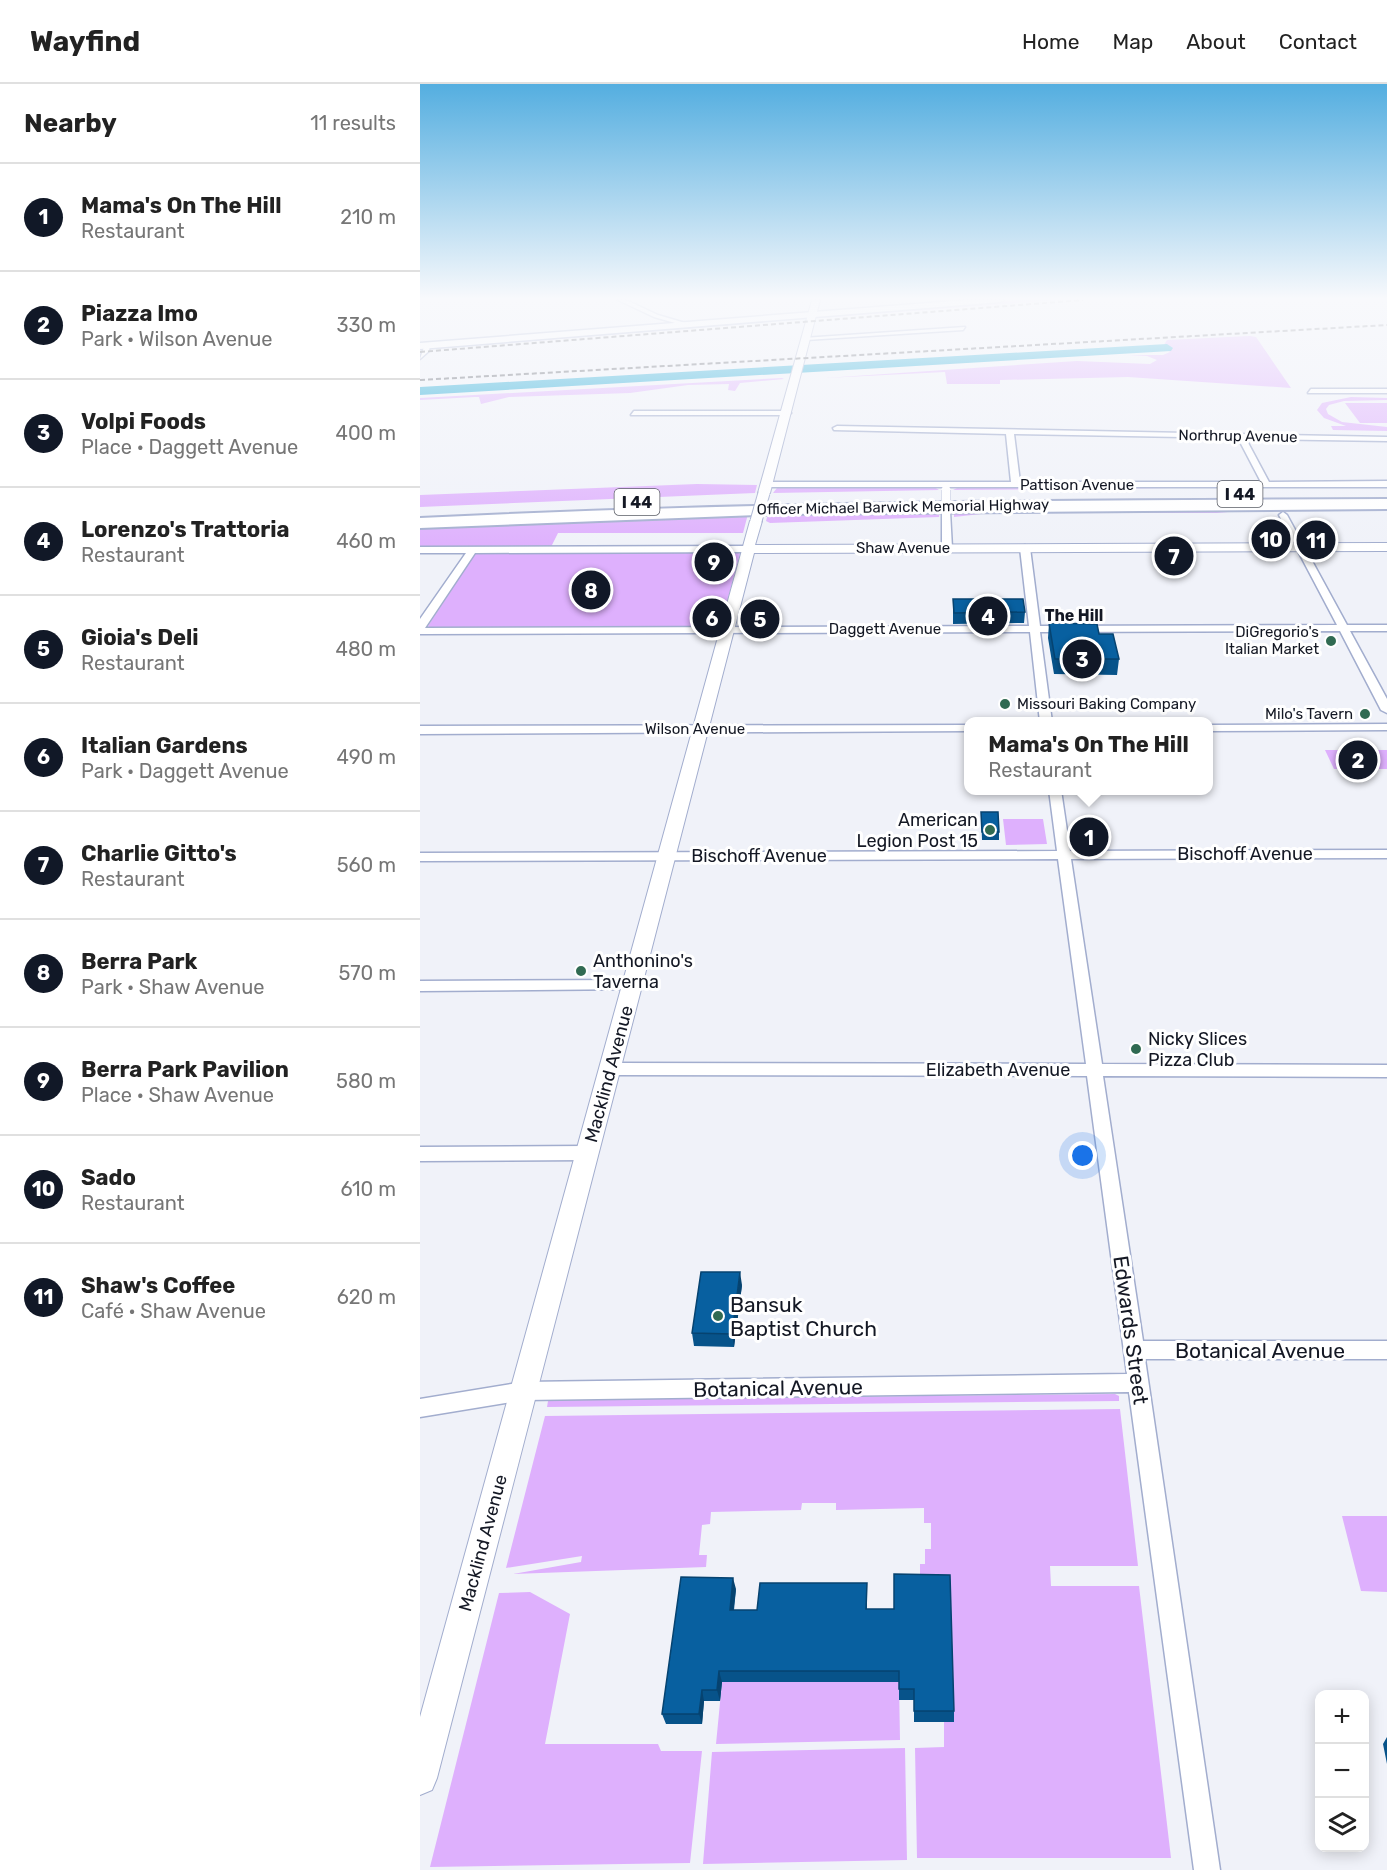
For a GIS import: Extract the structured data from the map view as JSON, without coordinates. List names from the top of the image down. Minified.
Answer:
{"streets":{"highway":["I 44","Officer Michael Barwick Memorial Highway"],"street":["Northrup Avenue","Pattison Avenue","Shaw Avenue","Daggett Avenue","Wilson Avenue","Bischoff Avenue","Elizabeth Avenue","Macklind Avenue","Edwards Street","Botanical Avenue"]},"crossings":[["Pattison Avenue","Macklind Avenue"],["Shaw Avenue","Macklind Avenue"],["Daggett Avenue","Macklind Avenue"],["Wilson Avenue","Macklind Avenue"],["Bischoff Avenue","Macklind Avenue"],["Bischoff Avenue","Edwards Street"],["Elizabeth Avenue","Macklind Avenue"],["Elizabeth Avenue","Edwards Street"],["Macklind Avenue","Botanical Avenue"],["Edwards Street","Botanical Avenue"]],"districts":["The Hill"],"places":["DiGregorio's Italian Market","Missouri Baking Company","Milo's Tavern","American Legion Post 15","Anthonino's Taverna","Nicky Slices Pizza Club","Bansuk Baptist Church"],"page":{"header":"Wayfind","nav":["Home","Map","About","Contact"],"heading":["Nearby","11 results"],"list":[{"mark":"1","name":"Mama's On The Hill","note":"Restaurant","value":"210 m"},{"mark":"2","name":"Piazza Imo","note":"Park · Wilson Avenue","value":"330 m"},{"mark":"3","name":"Volpi Foods","note":"Place · Daggett Avenue","value":"400 m"},{"mark":"4","name":"Lorenzo's Trattoria","note":"Restaurant","value":"460 m"},{"mark":"5","name":"Gioia's Deli","note":"Restaurant","value":"480 m"},{"mark":"6","name":"Italian Gardens","note":"Park · Daggett Avenue","value":"490 m"},{"mark":"7","name":"Charlie Gitto's","note":"Restaurant","value":"560 m"},{"mark":"8","name":"Berra Park","note":"Park · Shaw Avenue","value":"570 m"},{"mark":"9","name":"Berra Park Pavilion","note":"Place · Shaw Avenue","value":"580 m"},{"mark":"10","name":"Sado","note":"Restaurant","value":"610 m"},{"mark":"11","name":"Shaw's Coffee","note":"Café · Shaw Avenue","value":"620 m"}],"pins":["10","11","7","9","8","4","6","5","3","2","1"],"popup":["Mama's On The Hill","Restaurant"],"map_buttons":["+","−"]}}
